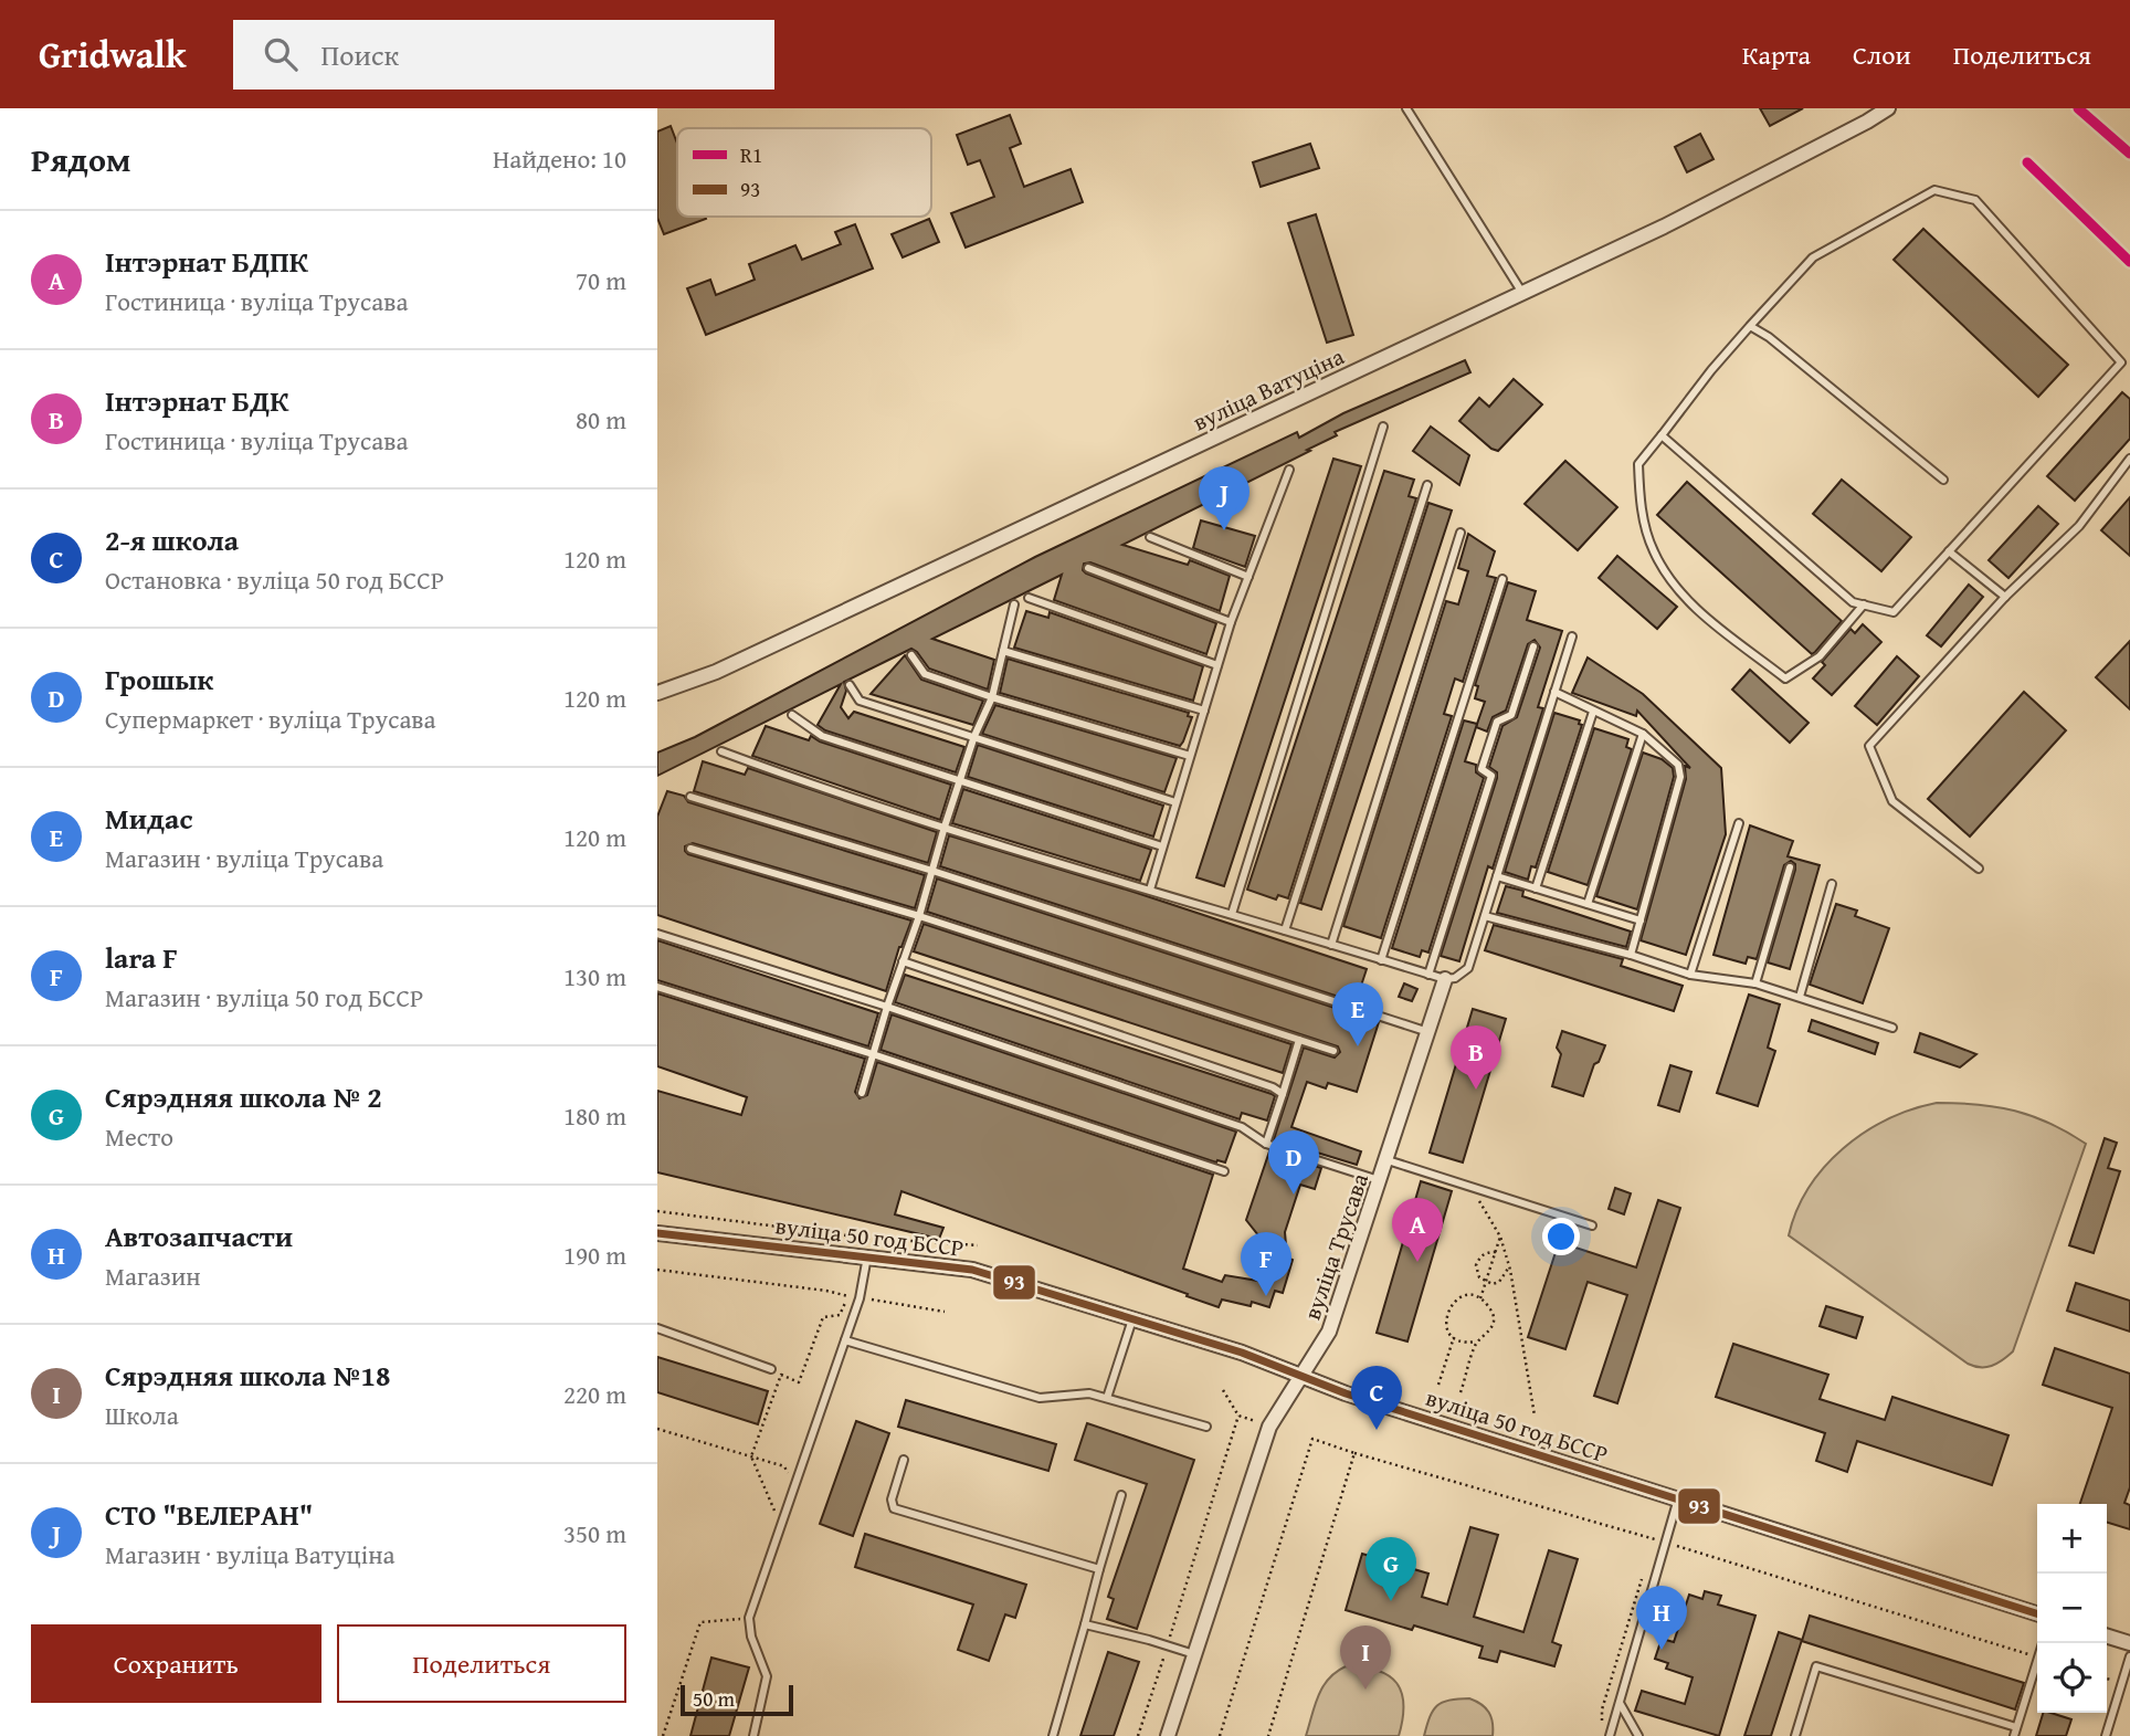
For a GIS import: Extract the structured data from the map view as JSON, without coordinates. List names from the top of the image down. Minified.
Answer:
{"streets":{"street":["вуліца Ватуціна","вуліца 50 год БССР","вуліца Трусава"]},"crossings":[["вуліца 50 год БССР","вуліца Трусава"]],"lines":["transit line R1","transit line 93"],"legend":["R1","93"],"scale_bar":"50 m","page":{"header":"Gridwalk","search":"Поиск","nav":["Карта","Слои","Поделиться"],"heading":["Рядом","Найдено: 10"],"list":[{"mark":"A","name":"Інтэрнат БДПК","note":"Гостиница · вуліца Трусава","value":"70 m"},{"mark":"B","name":"Інтэрнат БДК","note":"Гостиница · вуліца Трусава","value":"80 m"},{"mark":"C","name":"2-я школа","note":"Остановка · вуліца 50 год БССР","value":"120 m"},{"mark":"D","name":"Грошык","note":"Супермаркет · вуліца Трусава","value":"120 m"},{"mark":"E","name":"Мидас","note":"Магазин · вуліца Трусава","value":"120 m"},{"mark":"F","name":"lara F","note":"Магазин · вуліца 50 год БССР","value":"130 m"},{"mark":"G","name":"Сярэдняя школа № 2","note":"Место","value":"180 m"},{"mark":"H","name":"Автозапчасти","note":"Магазин","value":"190 m"},{"mark":"I","name":"Сярэдняя школа №18","note":"Школа","value":"220 m"},{"mark":"J","name":"СТО \"ВЕЛЕРАН\"","note":"Магазин · вуліца Ватуціна","value":"350 m"}],"pins":["J","E","B","D","A","F","C","G","H","I"],"map_buttons":["+","−"],"buttons":["Сохранить","Поделиться"],"scale":"50 m"}}
